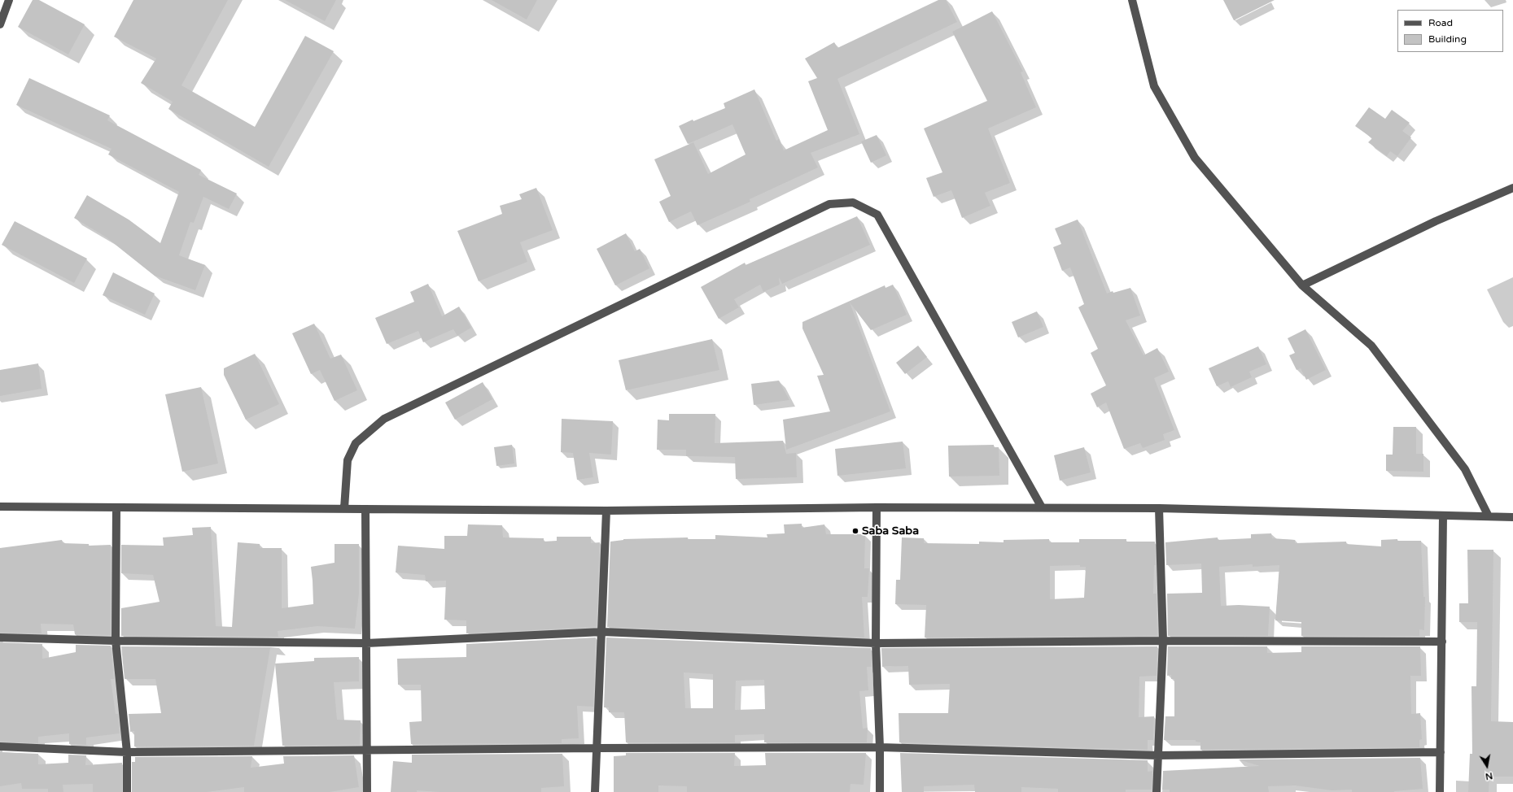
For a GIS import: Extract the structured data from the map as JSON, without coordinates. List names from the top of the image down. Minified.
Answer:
{"places":["Saba Saba"],"legend":["Road","Building"],"north":"bottom"}
